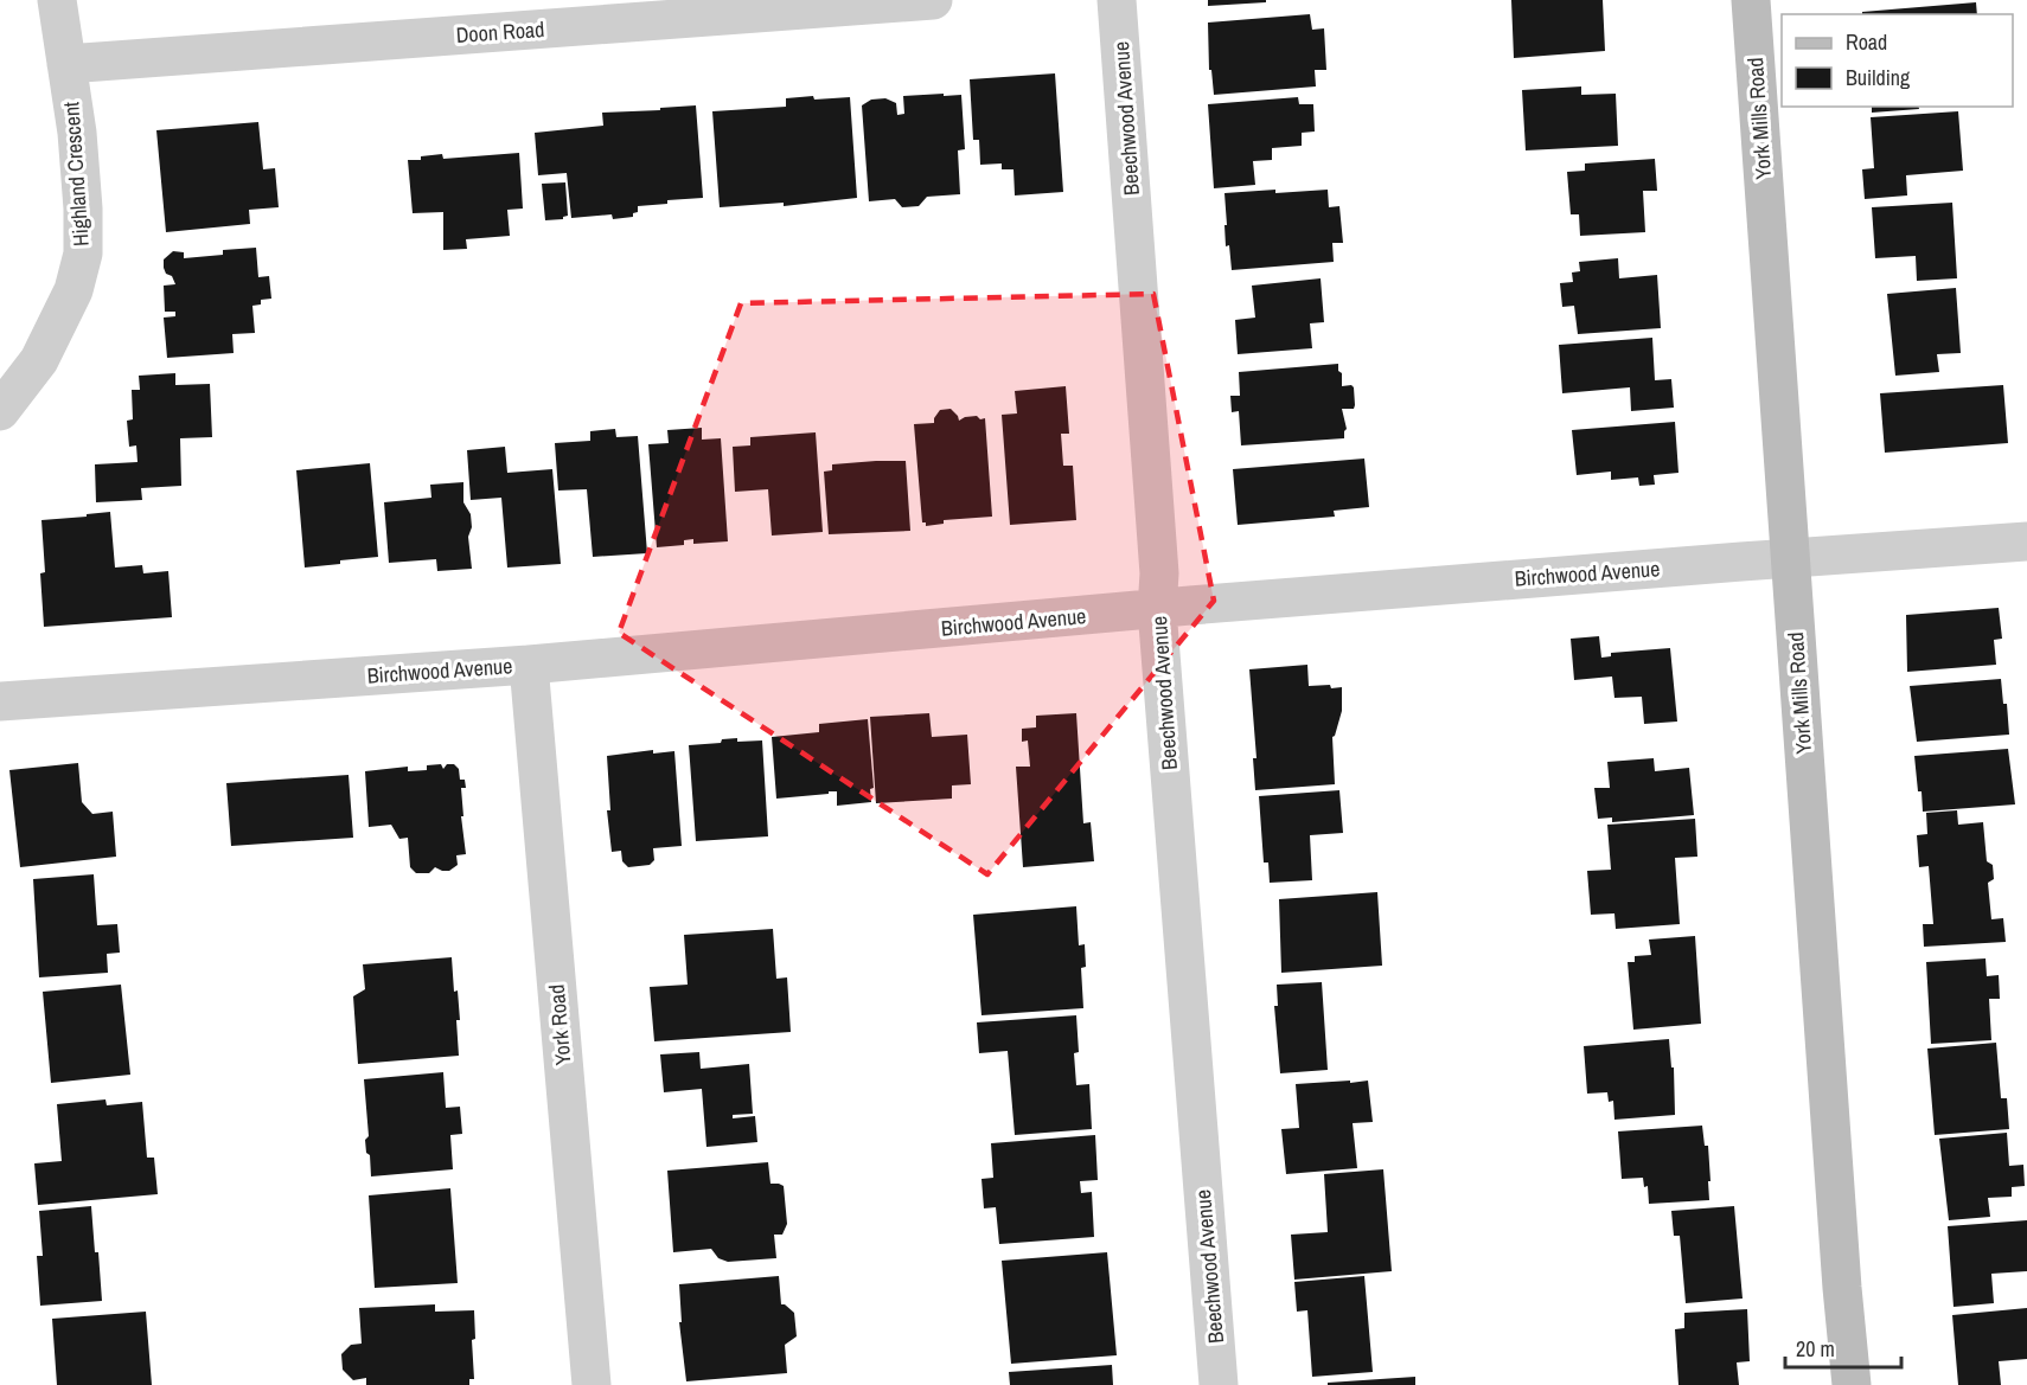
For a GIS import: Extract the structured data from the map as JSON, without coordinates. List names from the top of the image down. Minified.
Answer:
{"streets":{"main road":["York Mills Road"],"street":["Doon Road","Beechwood Avenue","Highland Crescent","Birchwood Avenue","York Road"]},"crossings":[["Doon Road","Highland Crescent"],["Beechwood Avenue","Birchwood Avenue"],["York Mills Road","Birchwood Avenue"],["Birchwood Avenue","York Road"]],"legend":["Road","Building"],"scale_bar":"20 m"}
